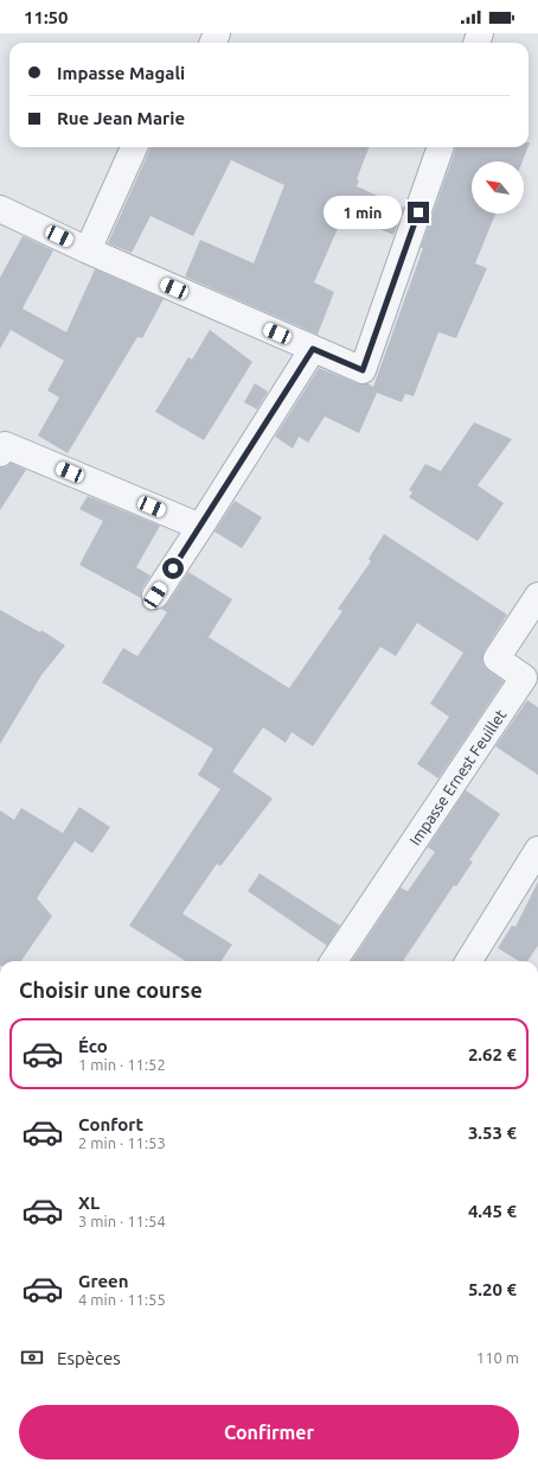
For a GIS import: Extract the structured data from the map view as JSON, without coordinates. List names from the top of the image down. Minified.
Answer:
{"streets":{"street":["Impasse Ernest Feuillet"]},"north":"top left","page":{"status":"11:50","banner":["Impasse Magali","Rue Jean Marie"],"bubble":"1 min","heading":"Choisir une course","list":[{"name":"Éco","note":"1 min · 11:52","value":"2.62 €"},{"name":"Confort","note":"2 min · 11:53","value":"3.53 €"},{"name":"XL","note":"3 min · 11:54","value":"4.45 €"},{"name":"Green","note":"4 min · 11:55","value":"5.20 €"}],"pay":["Espèces","110 m"],"buttons":"Confirmer"}}
